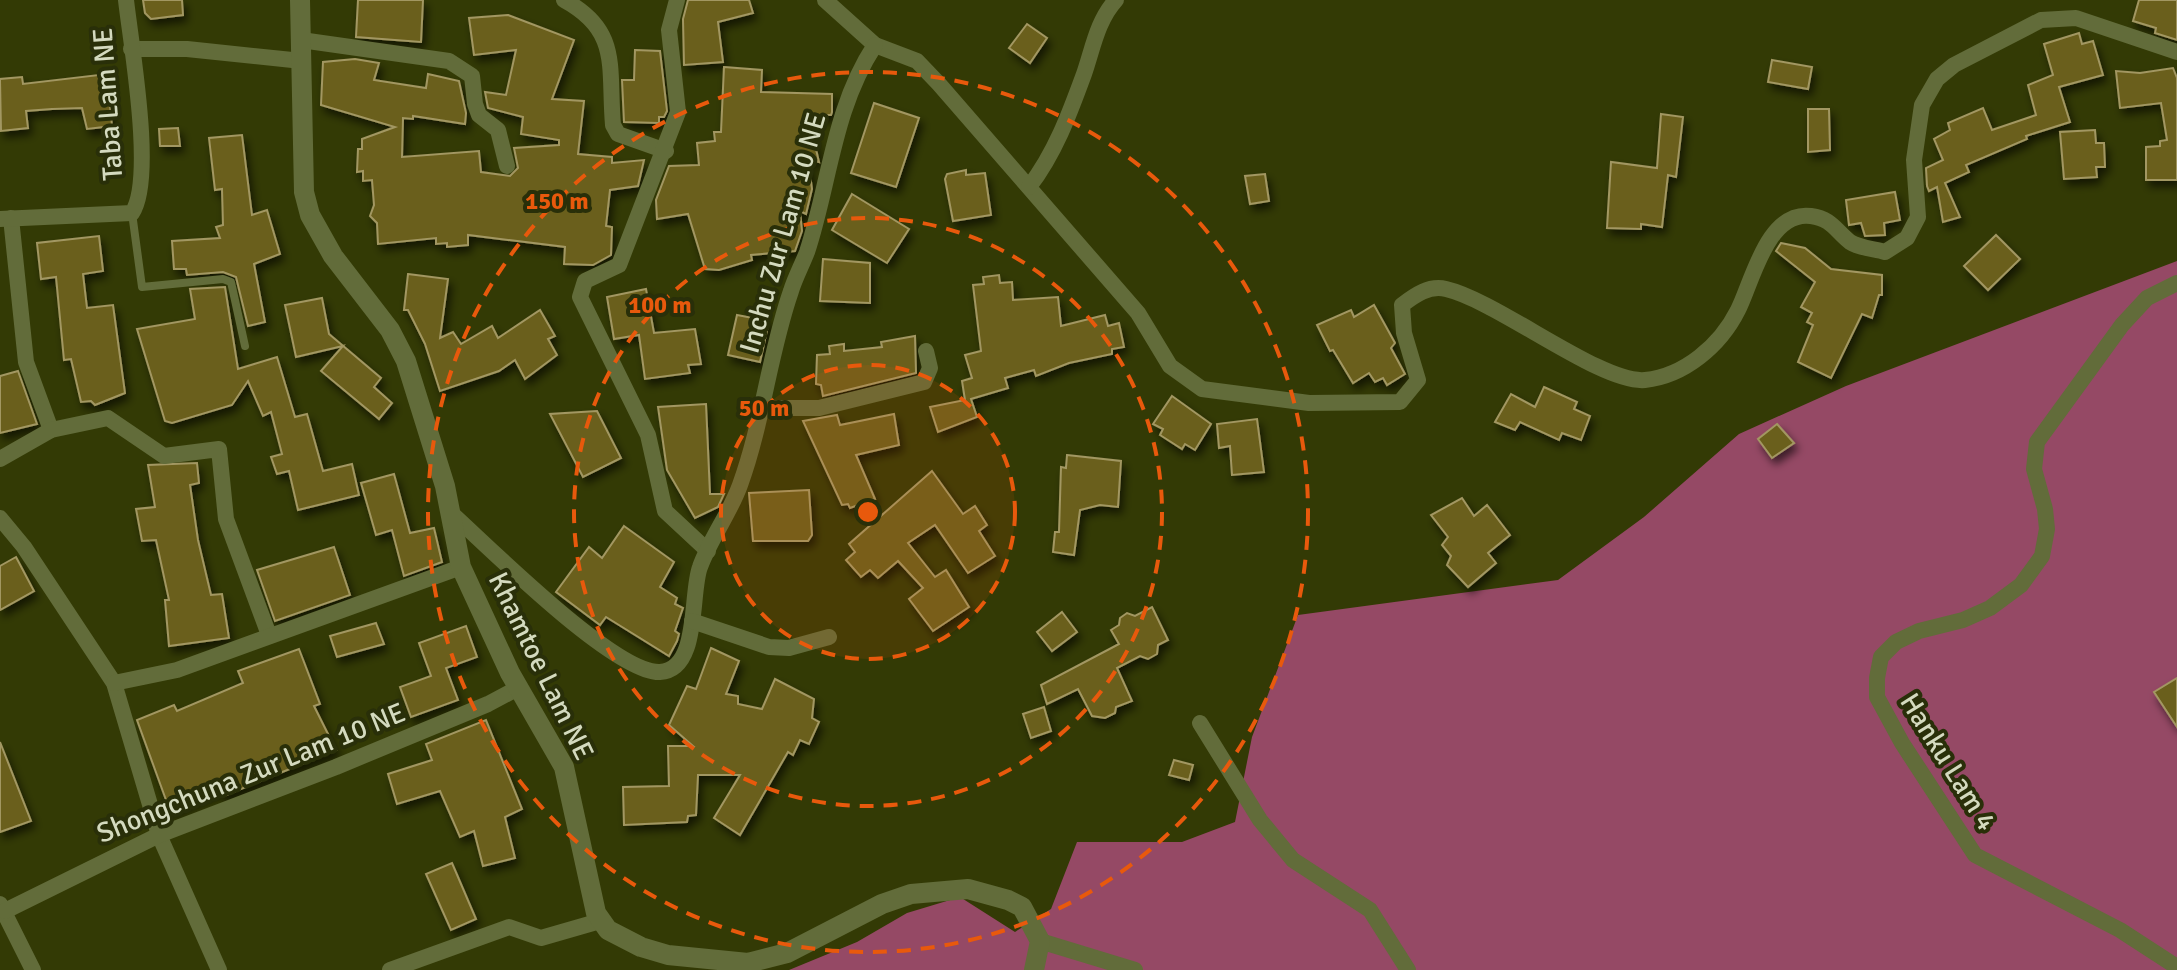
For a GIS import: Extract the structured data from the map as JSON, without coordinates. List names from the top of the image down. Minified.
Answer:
{"streets":{"main road":["Khamtoe Lam NE"],"street":["Taba Lam NE","Inchu Zur Lam 10 NE","Hanku Lam 4","Shongchuna Zur Lam 10 NE"]},"crossings":[["Inchu Zur Lam 10 NE","Khamtoe Lam NE"],["Khamtoe Lam NE","Shongchuna Zur Lam 10 NE"]],"rings":["150 m","100 m","50 m"]}
